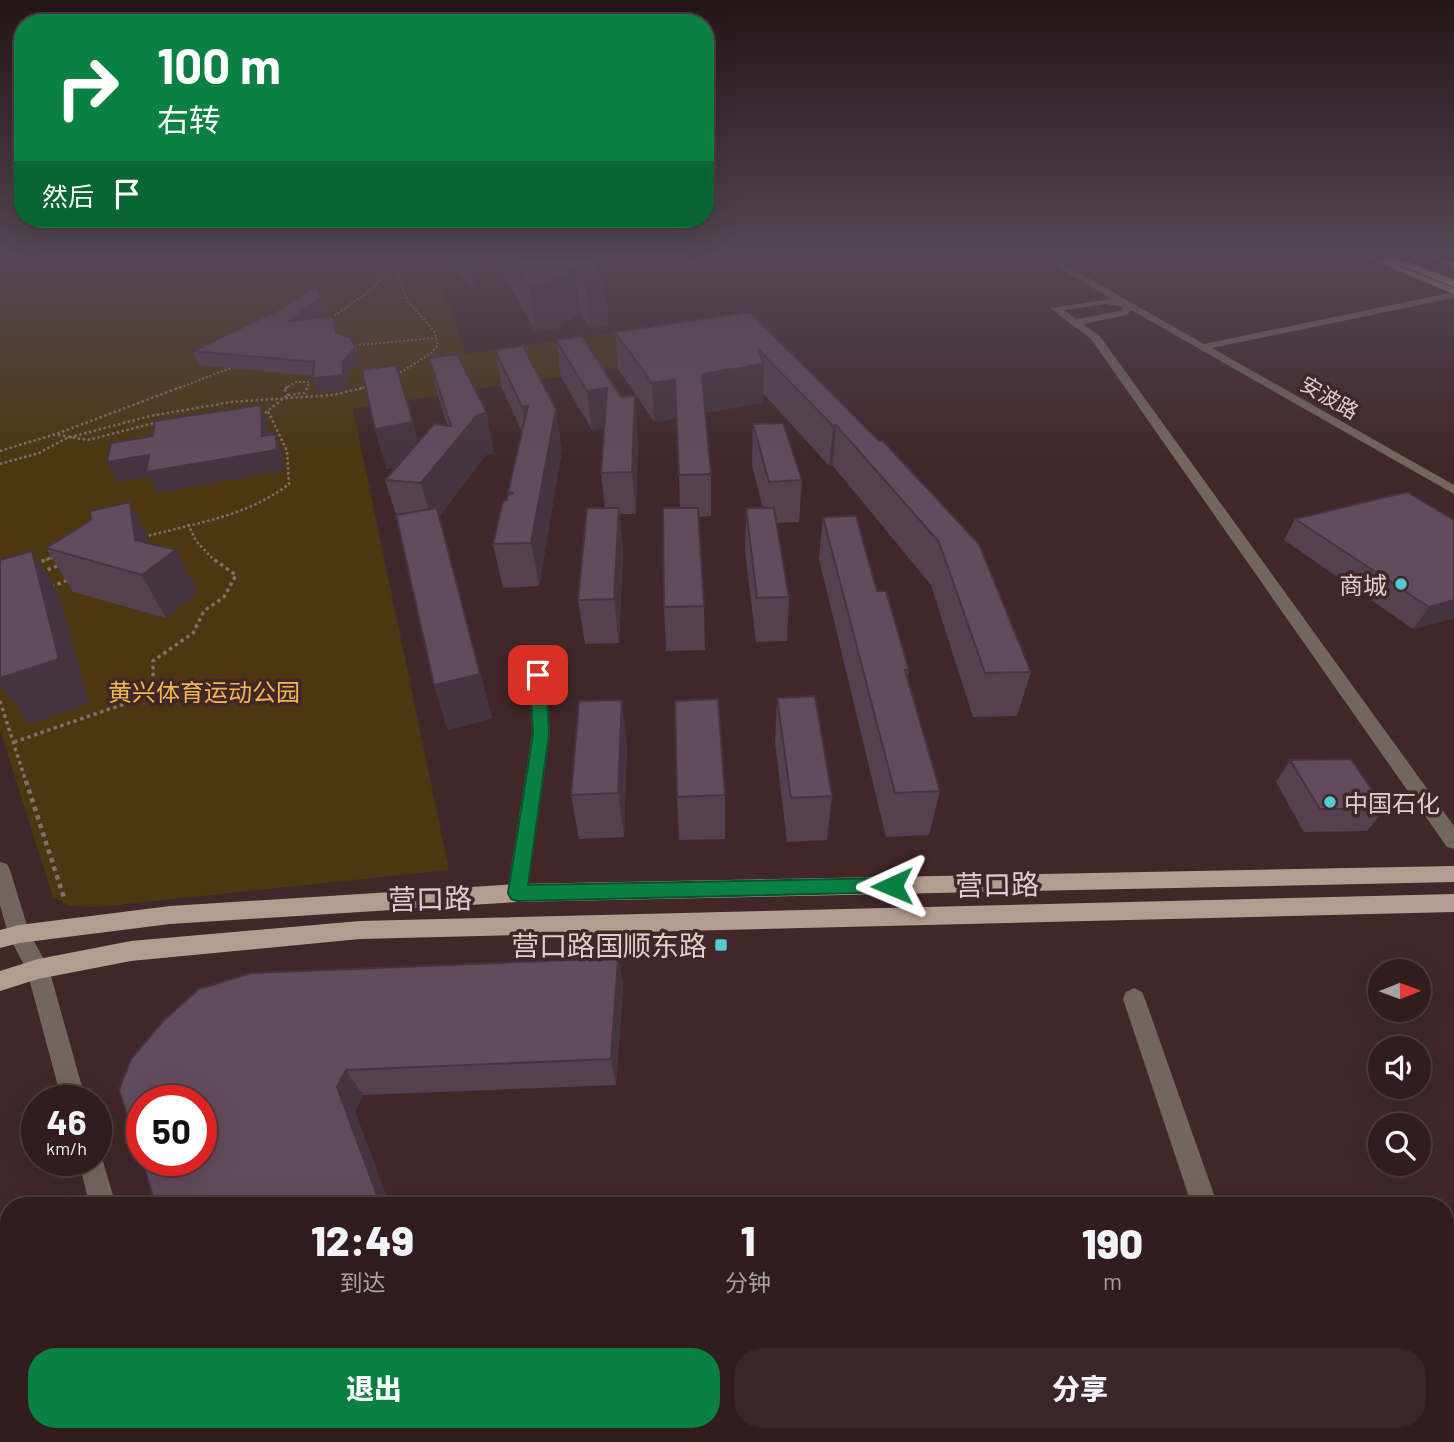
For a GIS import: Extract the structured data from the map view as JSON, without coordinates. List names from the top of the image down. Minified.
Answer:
{"streets":{"main road":["营口路"],"street":["安波路"]},"parks":["黄兴体育运动公园"],"places":{"other":["商城","中国石化"],"transit":["营口路国顺东路"]},"north":"right","page":{"turn":["100 m","右转"],"then":"然后","speed":"46 km/h","limit":"50","eta":["12:49","到达","1","分钟","190","m"],"buttons":["退出","分享"]}}
